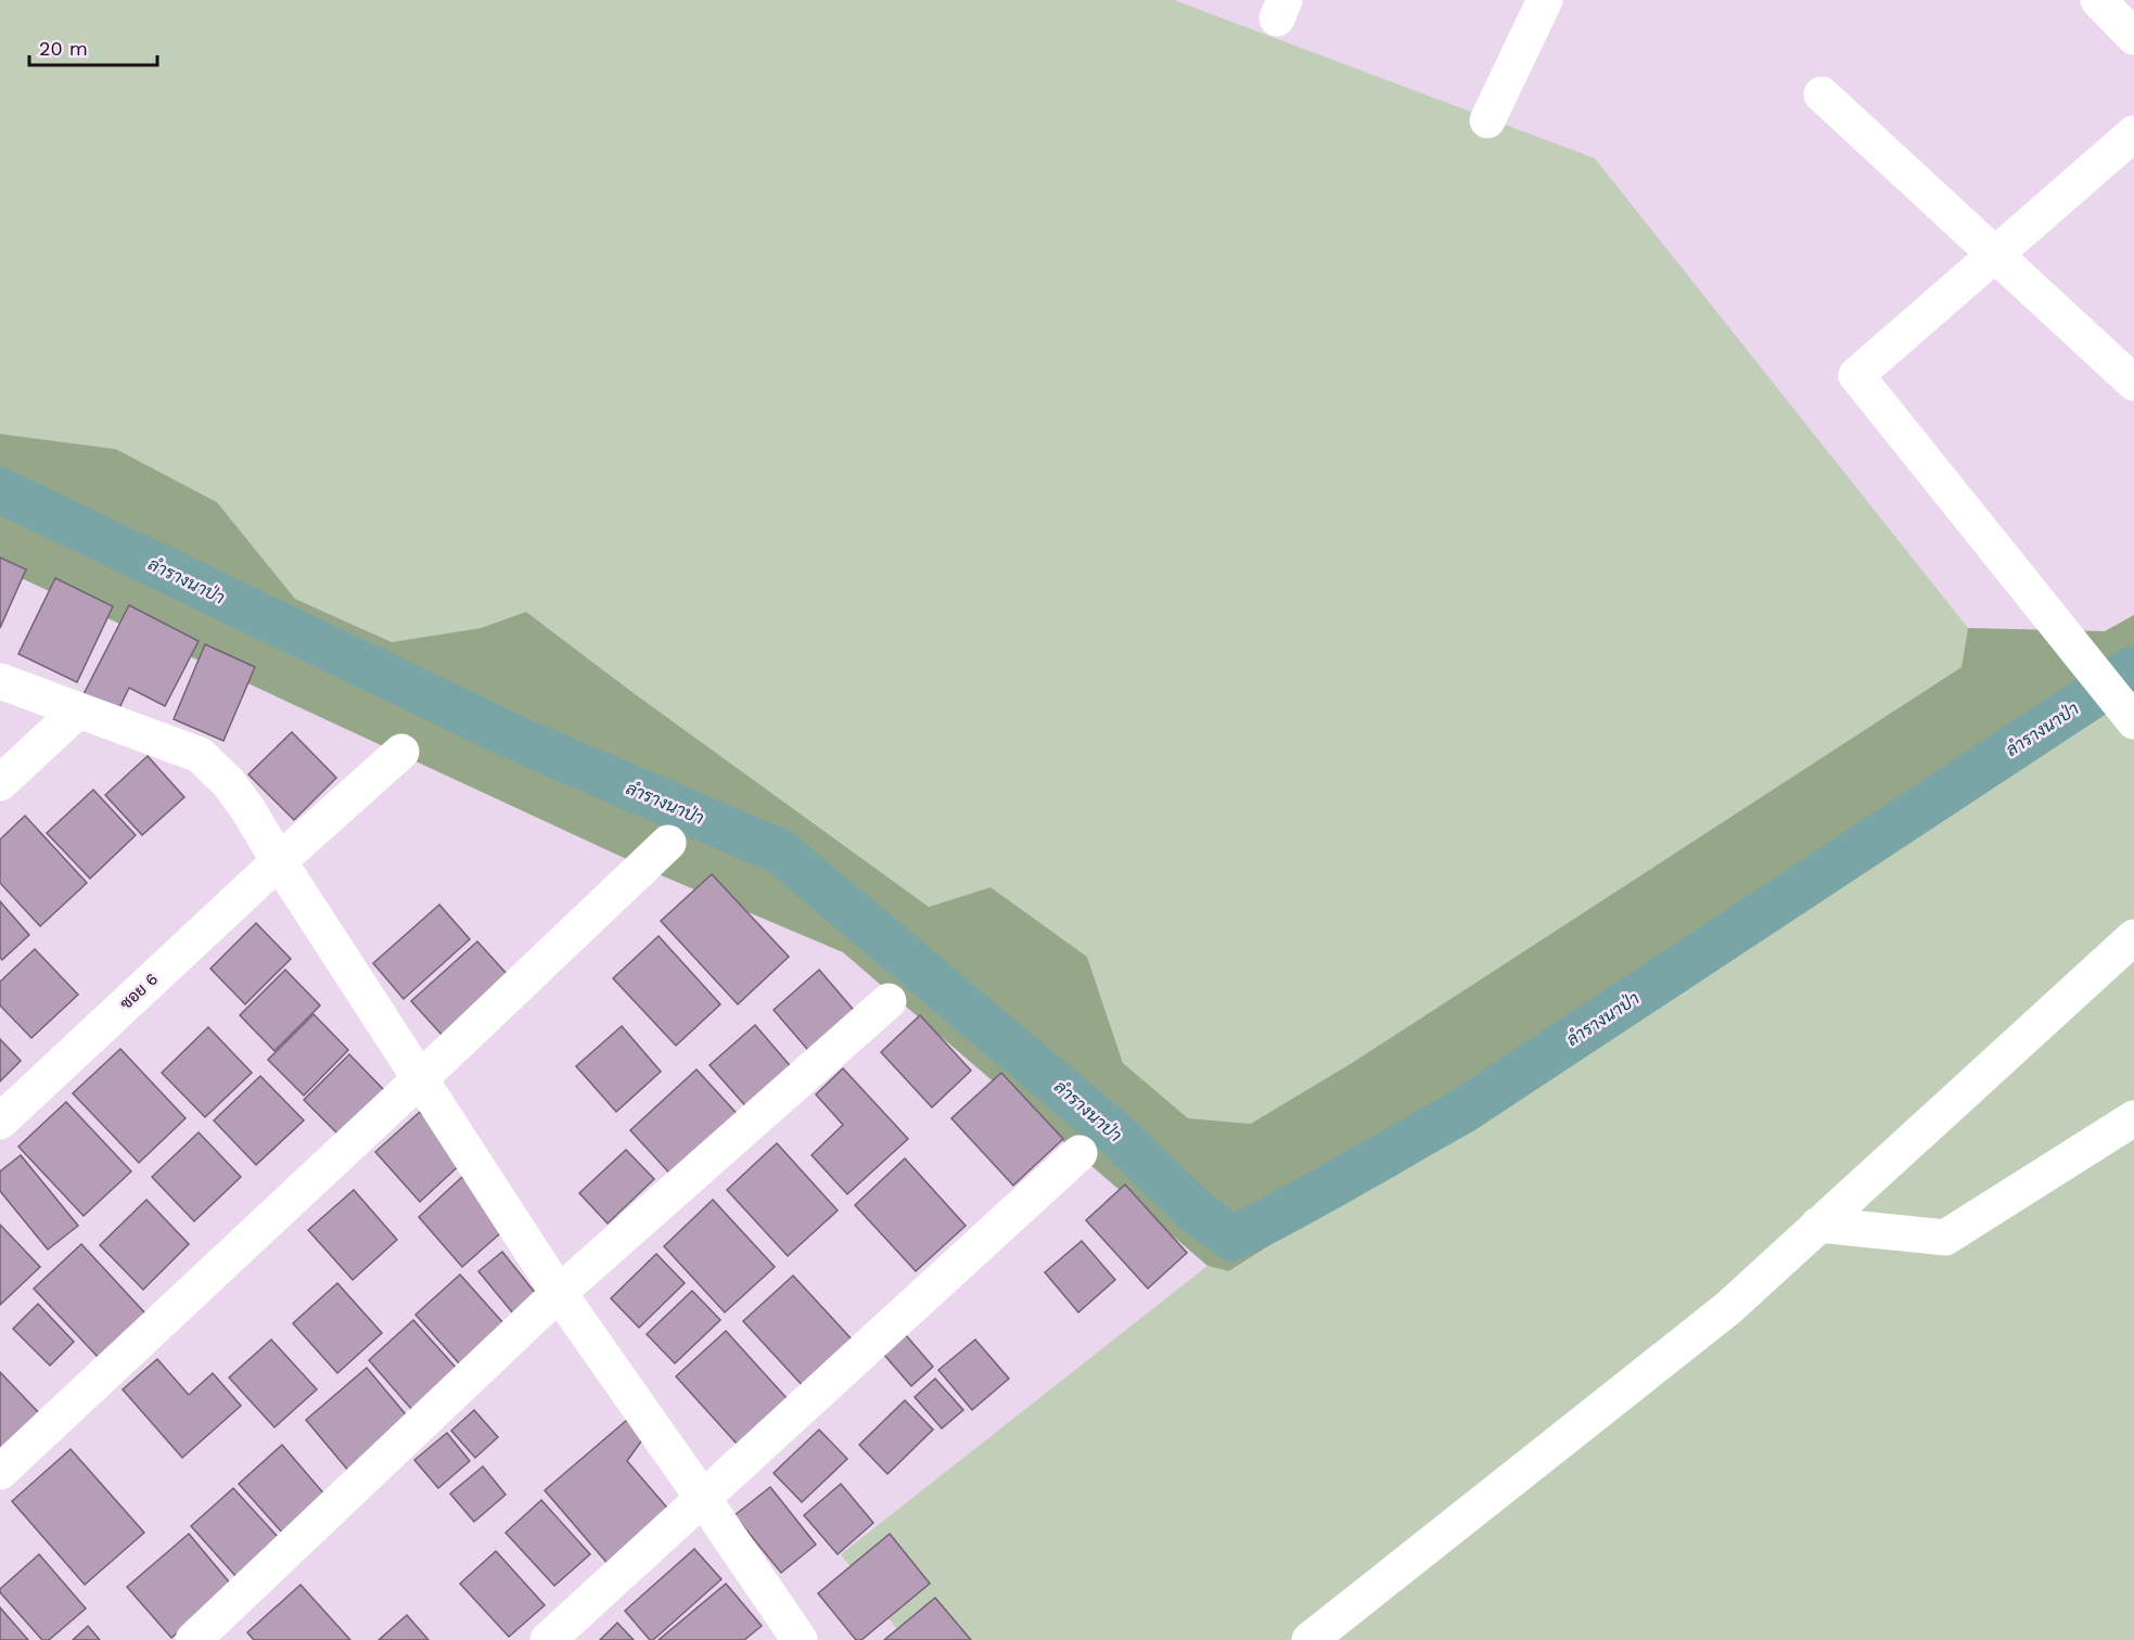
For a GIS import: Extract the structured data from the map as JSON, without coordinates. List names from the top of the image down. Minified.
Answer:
{"streets":{"street":["ซอย 6"]},"water":["ลำรางนาป่า"],"scale_bar":"20 m"}
